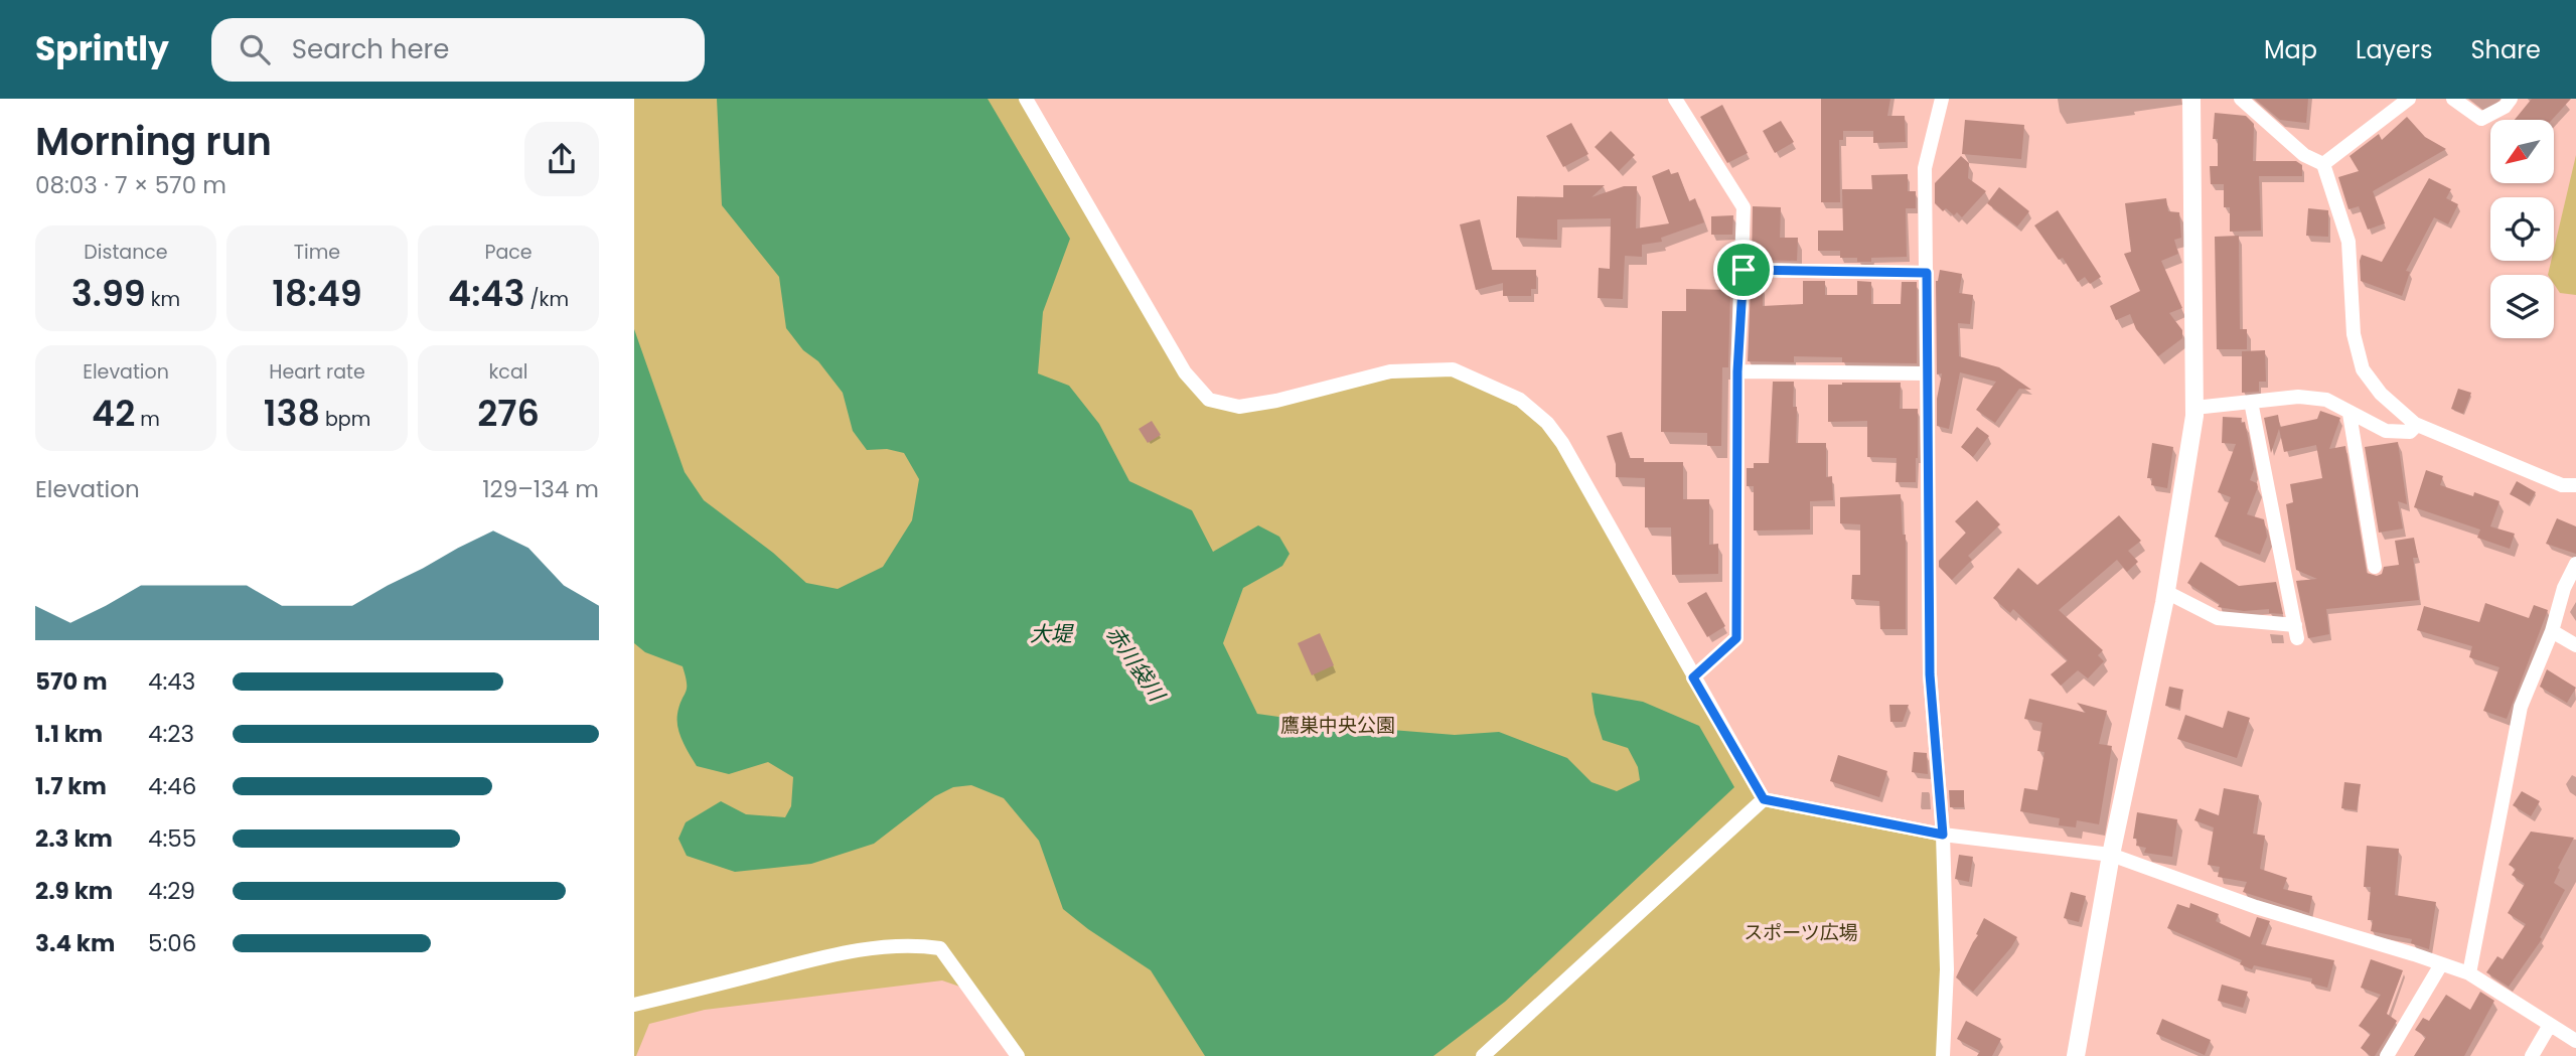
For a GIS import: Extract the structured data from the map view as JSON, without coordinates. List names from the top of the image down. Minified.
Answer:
{"water":["大堤","赤川袋川"],"parks":["鷹巣中央公園","スポーツ広場"],"north":"bottom left","page":{"header":"Sprintly","search":"Search here","nav":["Map","Layers","Share"],"heading":["Morning run","08:03 · 7 × 570 m"],"stats":[["Distance","3.99 km"],["Time","18:49"],["Pace","4:43 /km"],["Elevation","42 m"],["Heart rate","138 bpm"],["kcal","276"]],"chart":["Elevation","129–134 m"],"list":[{"name":"570 m","note":"4:43"},{"name":"1.1 km","note":"4:23"},{"name":"1.7 km","note":"4:46"},{"name":"2.3 km","note":"4:55"},{"name":"2.9 km","note":"4:29"},{"name":"3.4 km","note":"5:06"}]}}
